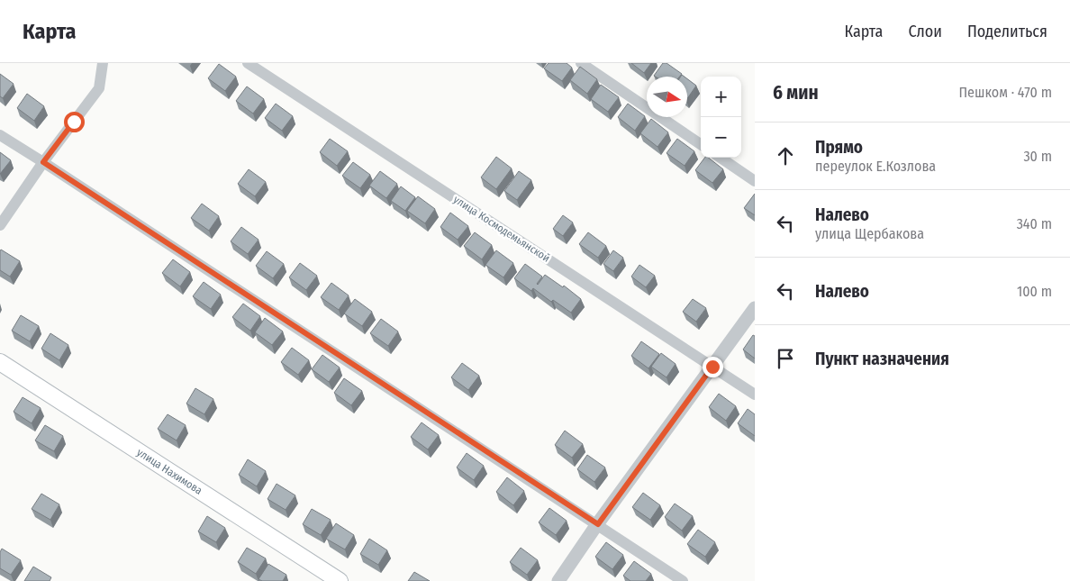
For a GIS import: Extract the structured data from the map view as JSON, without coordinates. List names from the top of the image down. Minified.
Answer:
{"streets":{"main road":["улица Нахимова"],"street":["улица Космодемьянской"]},"north":"right","page":{"header":"Карта","nav":["Карта","Слои","Поделиться"],"heading":["6 мин","Пешком · 470 m"],"map_buttons":["+","−"],"list":[["Прямо","переулок Е.Козлова","30 m"],["Налево","улица Щербакова","340 m"],["Налево","100 m"],"Пункт назначения"]}}
